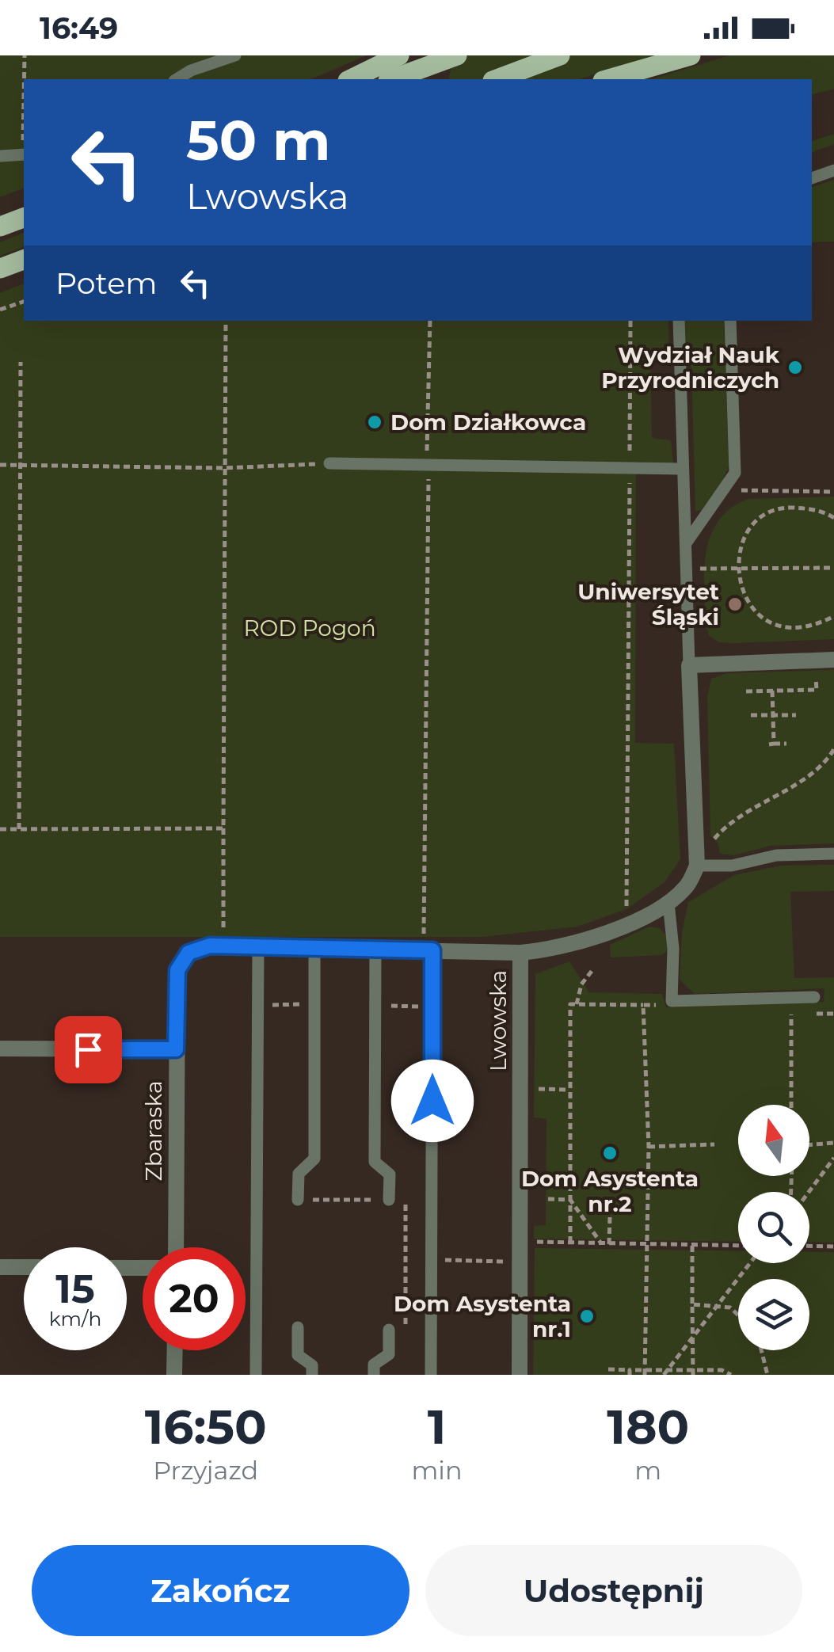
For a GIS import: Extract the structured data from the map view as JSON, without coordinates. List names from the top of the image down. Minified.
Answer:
{"streets":{"street":["Lwowska","Zbaraska"]},"crossings":[["Lwowska","Zbaraska"]],"parks":["ROD Pogoń"],"places":["Wydział Nauk Przyrodniczych","Dom Działkowca","Uniwersytet Śląski","Dom Asystenta nr.2","Dom Asystenta nr.1"],"north":"top","page":{"status":"16:49","turn":["50 m","Lwowska"],"then":"Potem","speed":"15 km/h","limit":"20","eta":["16:50","Przyjazd","1","min","180","m"],"buttons":["Zakończ","Udostępnij"]}}
